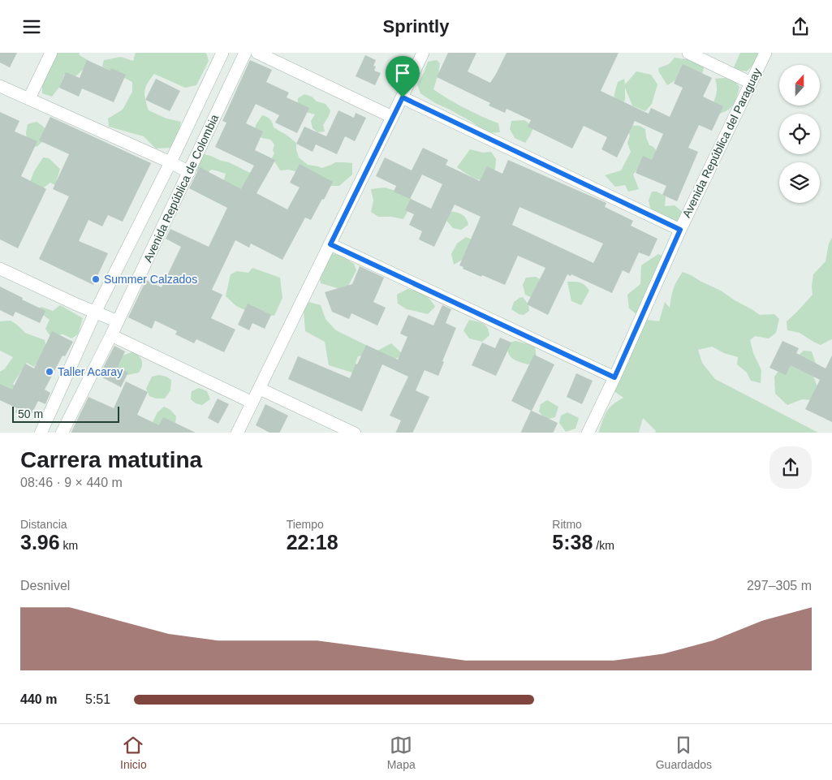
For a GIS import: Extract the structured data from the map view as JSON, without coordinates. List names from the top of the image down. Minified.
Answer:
{"streets":{"street":["Avenida República del Paraguay","Avenida República de Colombia"]},"places":["Summer Calzados","Taller Acaray"],"scale_bar":"50 m","north":"top","page":{"header":"Sprintly","scale":"50 m","heading":["Carrera matutina","08:46 · 9 × 440 m"],"stats":[["Distancia","3.96 km"],["Tiempo","22:18"],["Ritmo","5:38 /km"]],"chart":["Desnivel","297–305 m"],"list":[{"name":"440 m","note":"5:51"}],"tabs":["Inicio","Mapa","Guardados"]}}
